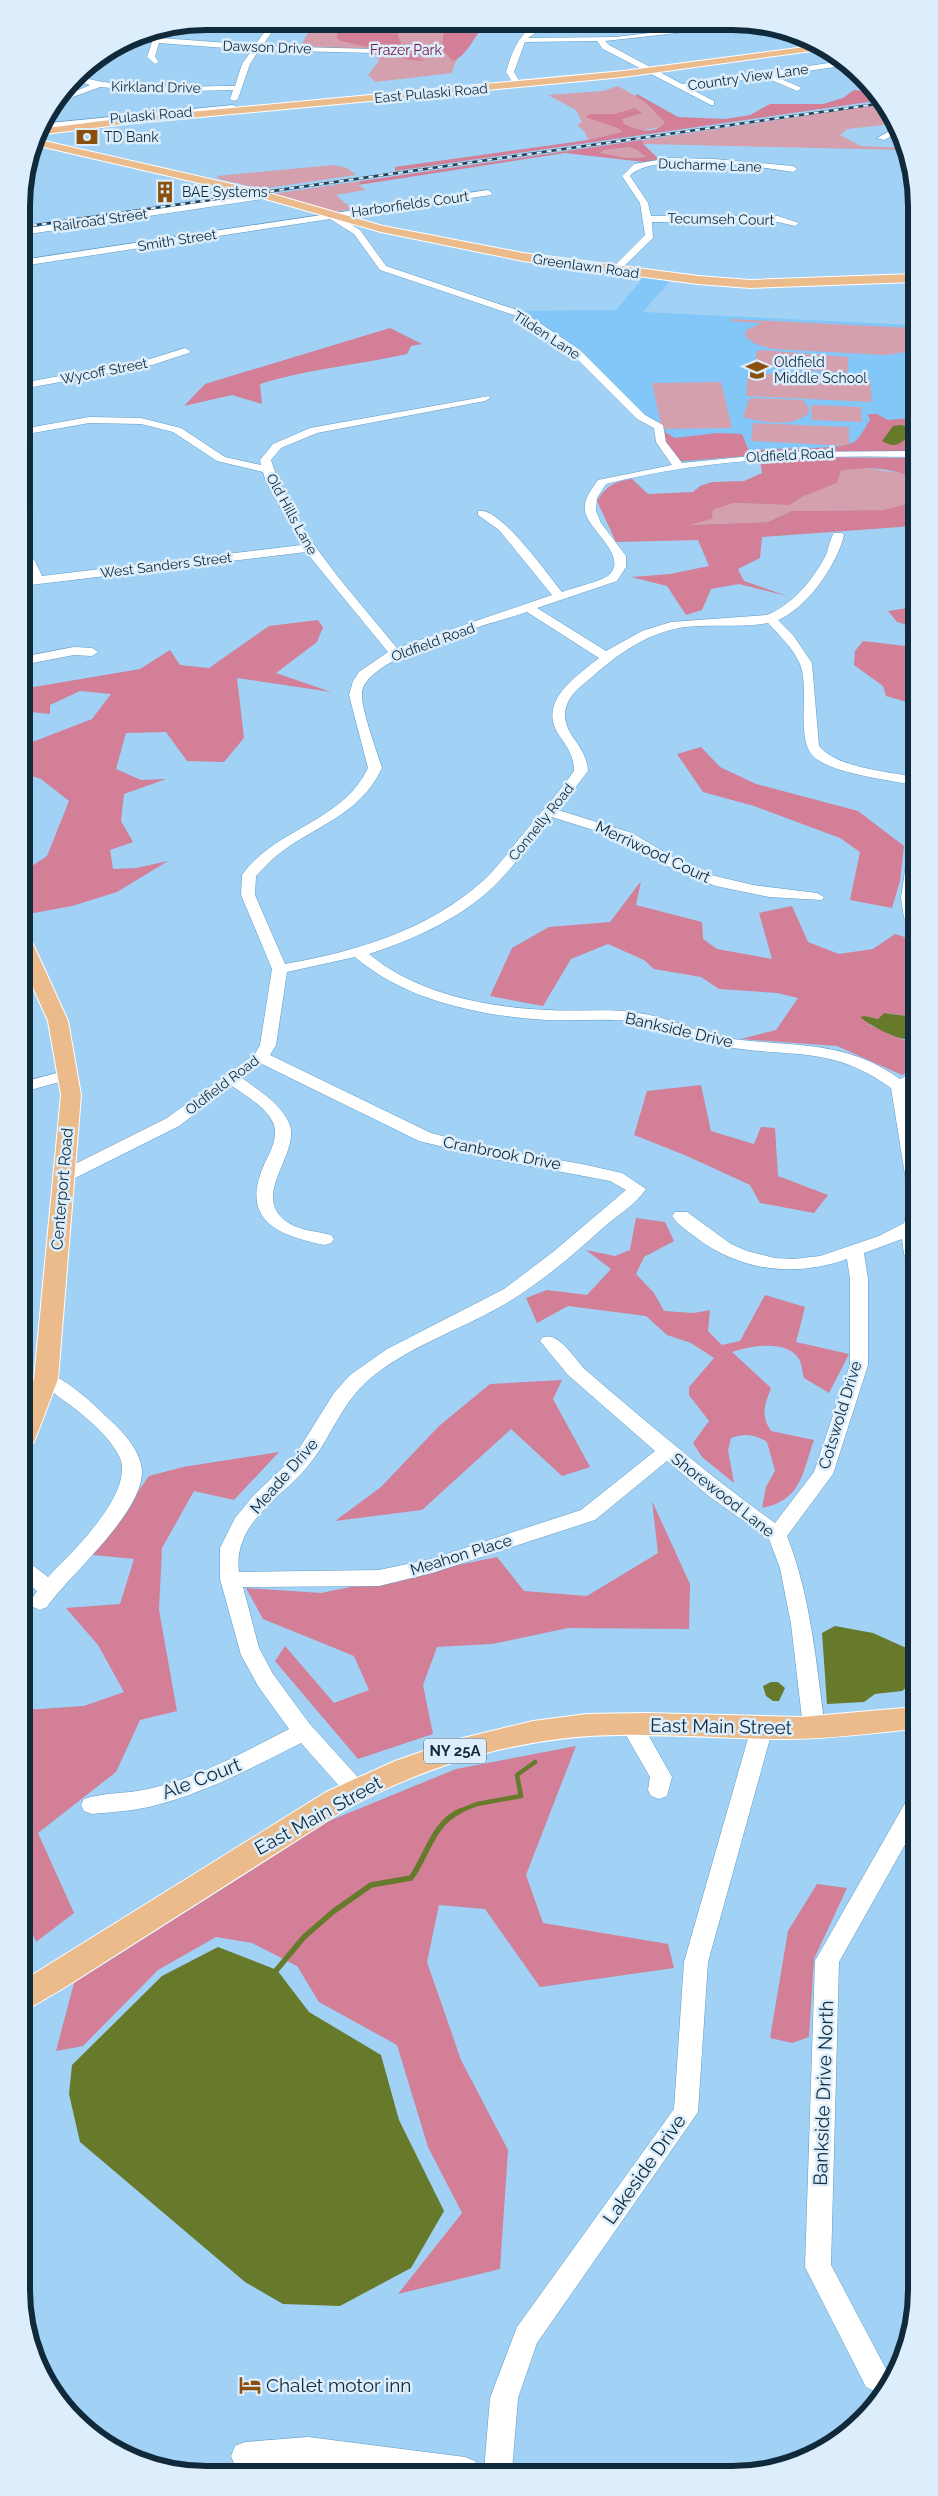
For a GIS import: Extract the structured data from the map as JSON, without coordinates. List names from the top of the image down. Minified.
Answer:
{"streets":{"main road":["East Pulaski Road","Greenlawn Road","Centerport Road","East Main Street","NY 25A"],"street":["Dawson Drive","Country View Lane","Kirkland Drive","Pulaski Road","Ducharme Lane","Harborfields Court","Tecumseh Court","Railroad Street","Smith Street","Tilden Lane","Wycoff Street","Oldfield Road","Old Hills Lane","West Sanders Street","Connelly Road","Merriwood Court","Bankside Drive","Cranbrook Drive","Cotswold Drive","Meade Drive","Shorewood Lane","Meahon Place","Ale Court","Bankside Drive North","Lakeside Drive"]},"crossings":[["East Pulaski Road","Pulaski Road"],["Ducharme Lane","Tecumseh Court"],["Ducharme Lane","Greenlawn Road"],["Harborfields Court","Smith Street"],["Harborfields Court","Greenlawn Road"],["Harborfields Court","Tilden Lane"],["Railroad Street","Greenlawn Road"],["Smith Street","Greenlawn Road"],["Smith Street","Tilden Lane"],["Greenlawn Road","Tilden Lane"],["Tilden Lane","Oldfield Road"],["Oldfield Road","Old Hills Lane"],["Oldfield Road","Connelly Road"],["Oldfield Road","Cranbrook Drive"],["Oldfield Road","Centerport Road"],["Old Hills Lane","West Sanders Street"],["Connelly Road","Merriwood Court"],["Connelly Road","Bankside Drive"],["Cranbrook Drive","Meade Drive"],["Cotswold Drive","Shorewood Lane"],["Meade Drive","Meahon Place"],["Meade Drive","East Main Street"],["Meade Drive","Ale Court"],["Shorewood Lane","Meahon Place"],["Shorewood Lane","East Main Street"],["East Main Street","Lakeside Drive"]],"parks":["Frazer Park"],"places":{"bank":["TD Bank"],"building":["BAE Systems"],"school or university":["Oldfield Middle School"],"hotel":["Chalet motor inn"]}}
